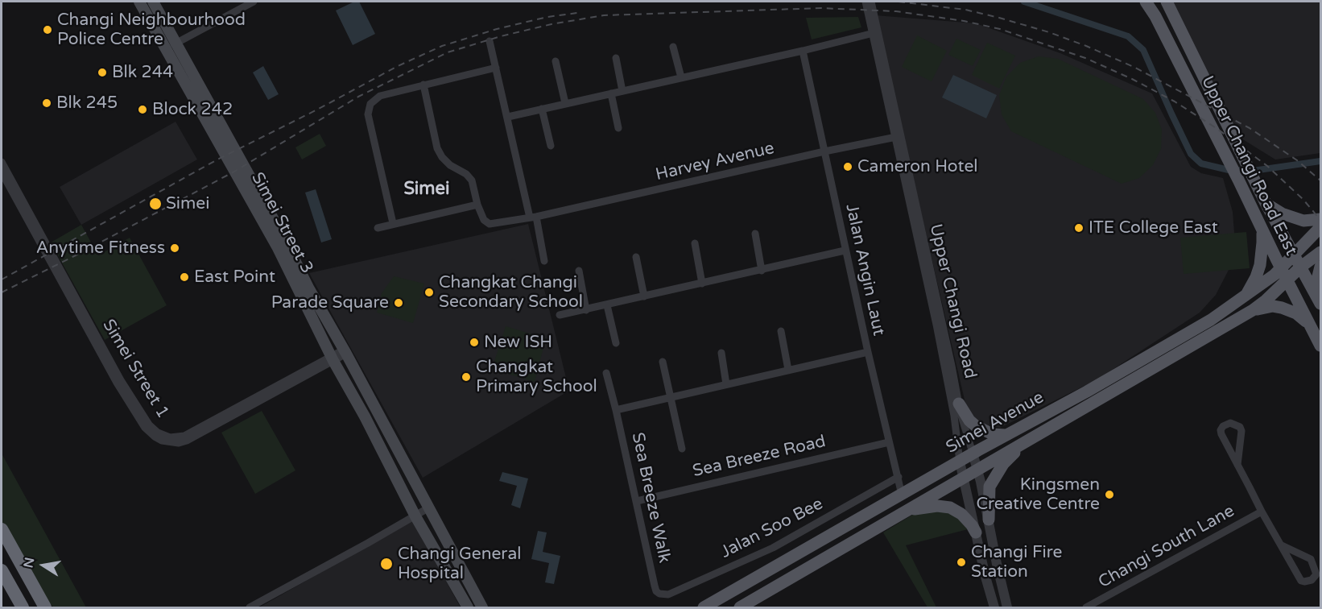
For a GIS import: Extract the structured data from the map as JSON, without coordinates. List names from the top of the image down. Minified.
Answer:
{"streets":{"main road":["Upper Changi Road East","Simei Street 3","Simei Avenue"],"street":["Harvey Avenue","Jalan Angin Laut","Upper Changi Road","Simei Street 1","Sea Breeze Road","Sea Breeze Walk","Jalan Soo Bee","Changi South Lane"]},"crossings":[["Harvey Avenue","Jalan Angin Laut"],["Harvey Avenue","Upper Changi Road"],["Upper Changi Road East","Simei Avenue"],["Simei Street 3","Simei Street 1"],["Jalan Angin Laut","Simei Avenue"],["Jalan Angin Laut","Sea Breeze Road"],["Jalan Angin Laut","Jalan Soo Bee"],["Upper Changi Road","Simei Avenue"],["Sea Breeze Road","Sea Breeze Walk"],["Sea Breeze Walk","Jalan Soo Bee"]],"districts":["Simei"],"places":["Changi Neighbourhood Police Centre","Blk 244","Blk 245","Block 242","Cameron Hotel","Simei","ITE College East","Anytime Fitness","East Point","Changkat Changi Secondary School","Parade Square","New ISH","Changkat Primary School","Kingsmen Creative Centre","Changi Fire Station","Changi General Hospital"],"north":"left"}
